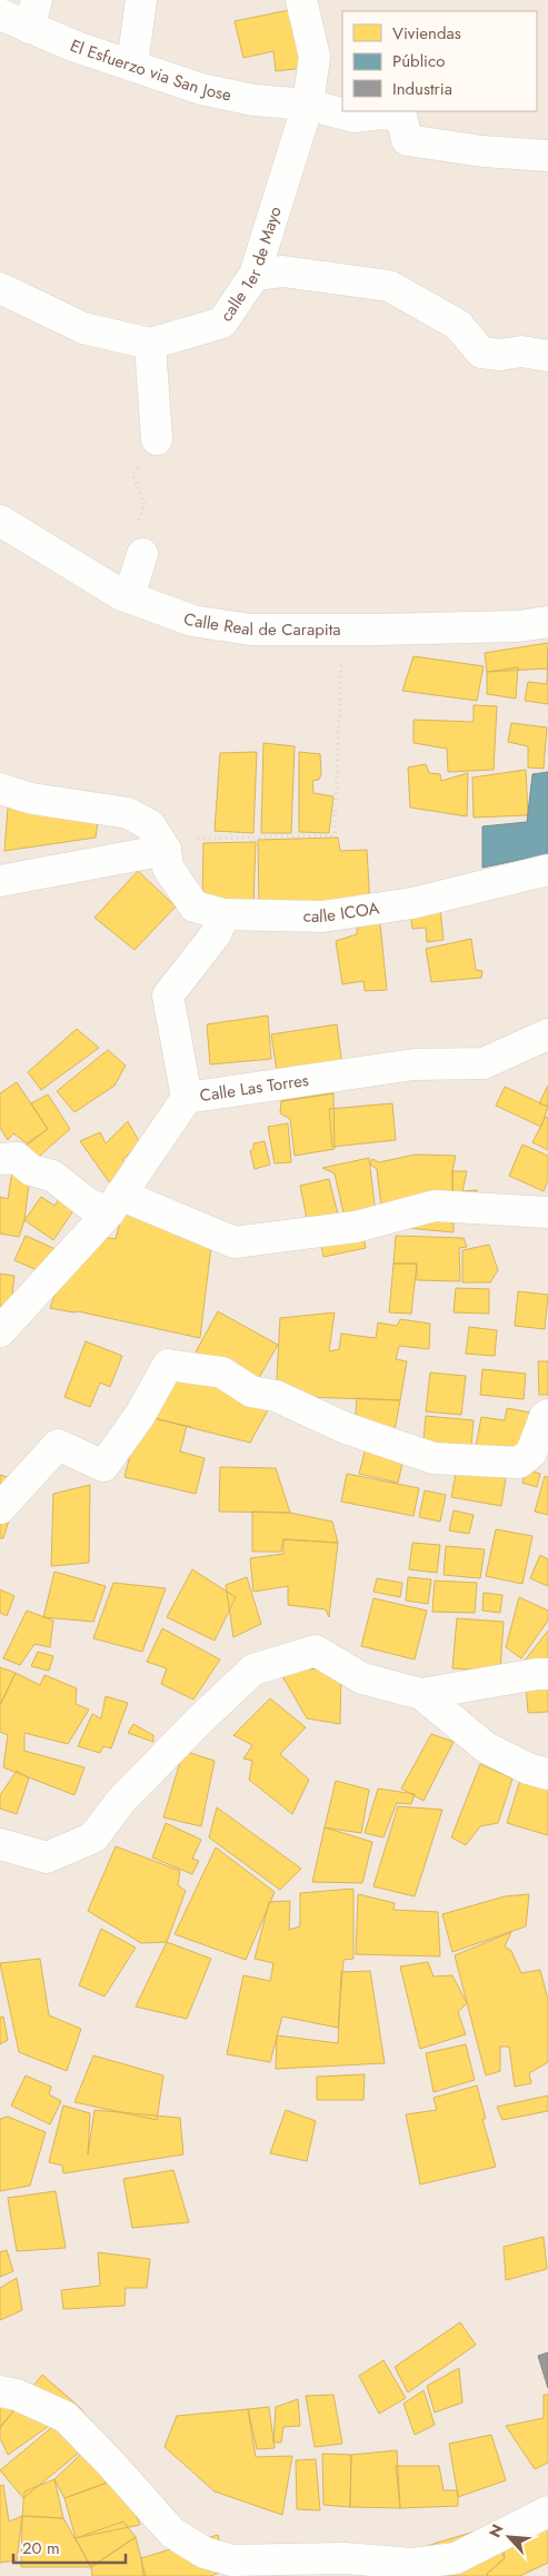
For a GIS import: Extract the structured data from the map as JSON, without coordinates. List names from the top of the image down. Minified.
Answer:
{"streets":{"street":["El Esfuerzo via San Jose","calle 1er de Mayo","Calle Real de Carapita","calle ICOA","Calle Las Torres"]},"crossings":[["El Esfuerzo via San Jose","calle 1er de Mayo"]],"legend":["Viviendas","Público","Industria"],"scale_bar":"20 m","north":"top left"}
